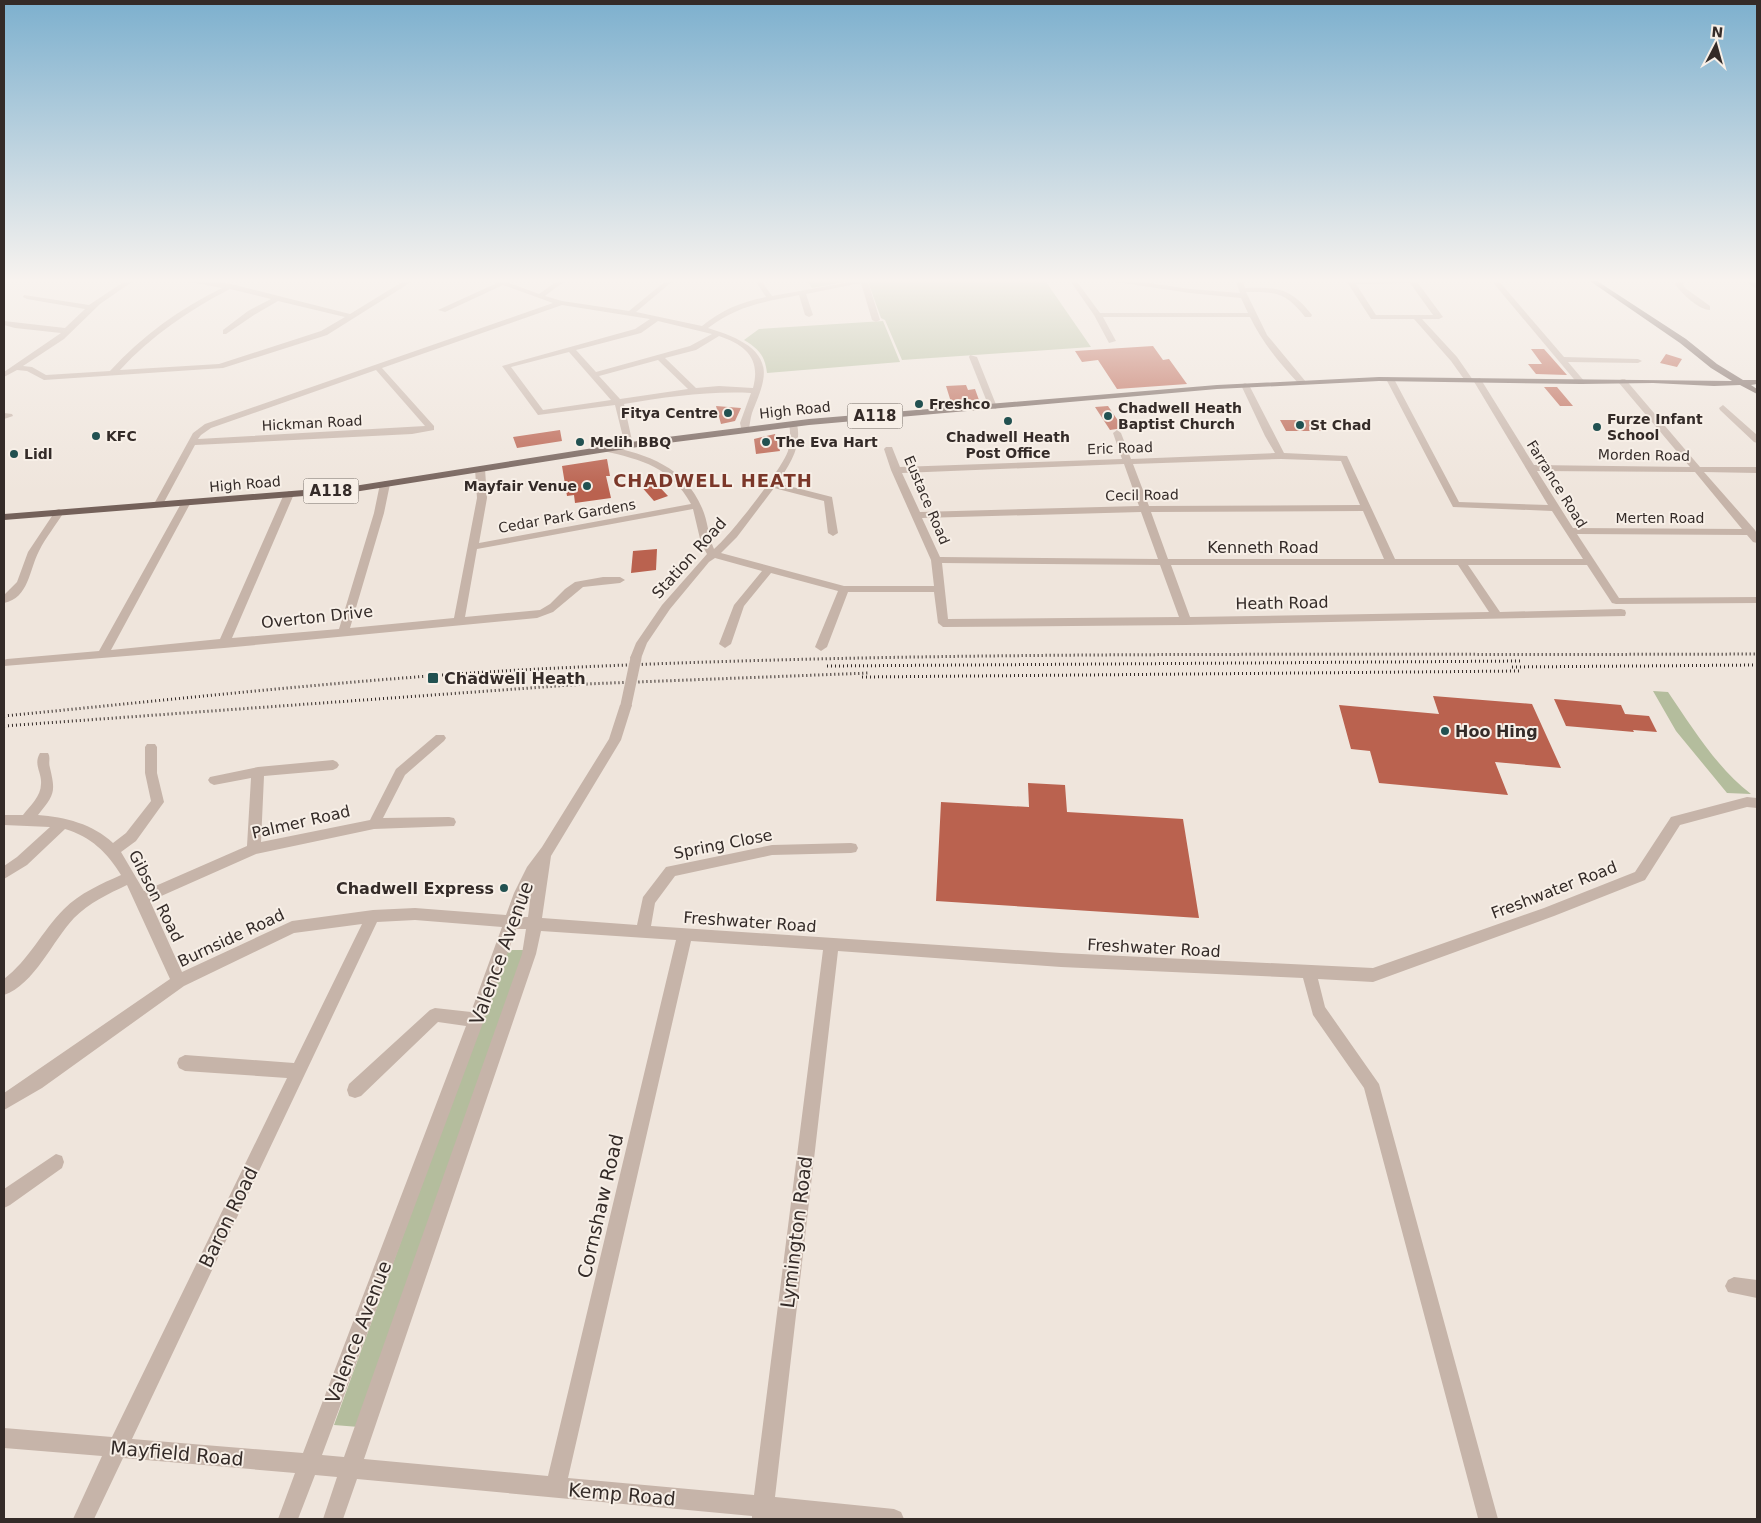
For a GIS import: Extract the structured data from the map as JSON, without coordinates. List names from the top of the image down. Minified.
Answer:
{"streets":{"main road":["High Road","A118"],"street":["Hickman Road","Eric Road","Morden Road","Farrance Road","Cecil Road","Eustace Road","Cedar Park Gardens","Merten Road","Kenneth Road","Station Road","Heath Road","Overton Drive","Palmer Road","Spring Close","Freshwater Road","Gibson Road","Burnside Road","Valence Avenue","Cornshaw Road","Baron Road","Lymington Road","Mayfield Road","Kemp Road"]},"crossings":[["High Road","Farrance Road"],["High Road","Station Road"],["Eric Road","Cecil Road"],["Eric Road","Eustace Road"],["Morden Road","Farrance Road"],["Farrance Road","Merten Road"],["Farrance Road","Kenneth Road"],["Cecil Road","Eustace Road"],["Eustace Road","Kenneth Road"],["Eustace Road","Heath Road"],["Station Road","Valence Avenue"],["Palmer Road","Gibson Road"],["Spring Close","Freshwater Road"],["Freshwater Road","Burnside Road"],["Freshwater Road","Valence Avenue"],["Freshwater Road","Cornshaw Road"],["Freshwater Road","Lymington Road"],["Gibson Road","Burnside Road"],["Burnside Road","Valence Avenue"],["Burnside Road","Baron Road"],["Valence Avenue","Mayfield Road"],["Valence Avenue","Kemp Road"],["Cornshaw Road","Kemp Road"],["Baron Road","Mayfield Road"],["Lymington Road","Kemp Road"],["Mayfield Road","Kemp Road"]],"districts":["CHADWELL HEATH"],"places":{"other":["Freshco","Fitya Centre","Chadwell Heath Baptist Church","Chadwell Heath Post Office","St Chad","Furze Infant School","KFC","Melih BBQ","The Eva Hart","Lidl","Mayfair Venue","Hoo Hing","Chadwell Express"],"transit":["Chadwell Heath"]},"north":"top"}
